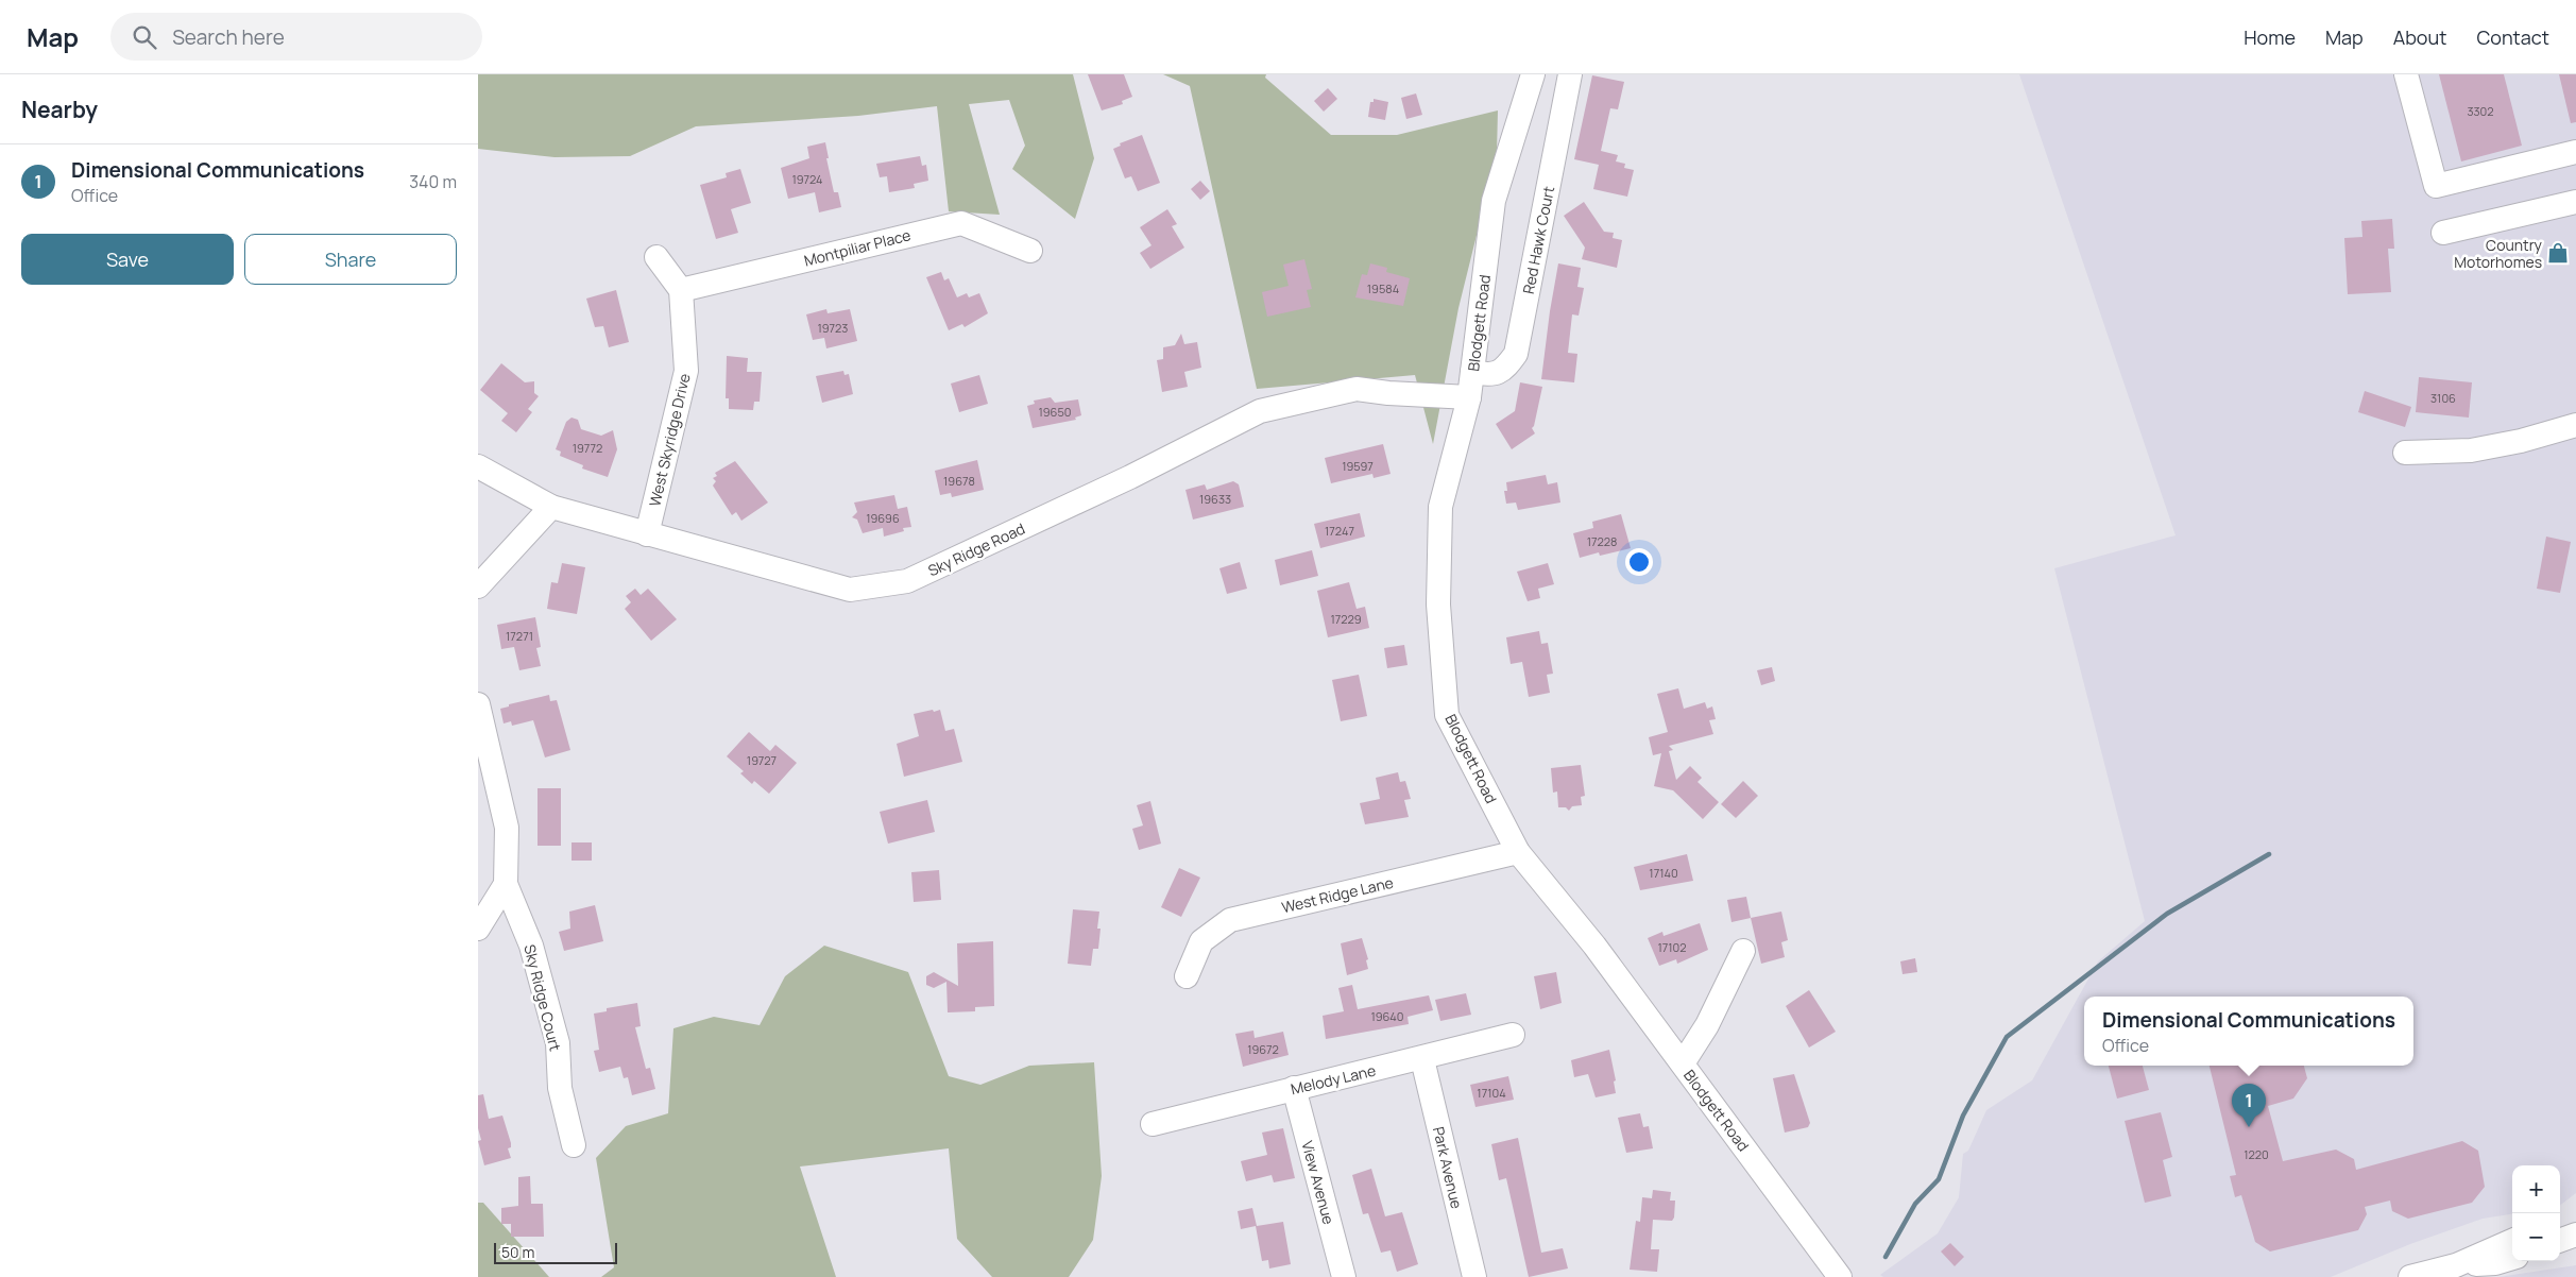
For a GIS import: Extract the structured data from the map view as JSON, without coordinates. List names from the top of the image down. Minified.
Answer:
{"streets":{"street":["Red Hawk Court","Montpiliar Place","Blodgett Road","West Skyridge Drive","Sky Ridge Road","West Ridge Lane","Sky Ridge Court","Melody Lane","Park Avenue","View Avenue"]},"crossings":[["Red Hawk Court","Blodgett Road"],["Montpiliar Place","West Skyridge Drive"],["Blodgett Road","Sky Ridge Road"],["Blodgett Road","West Ridge Lane"],["West Skyridge Drive","Sky Ridge Road"],["Melody Lane","Park Avenue"],["Melody Lane","View Avenue"]],"places":{"shop":["Country Motorhomes"]},"house_numbers":["3302","19724","19584","19723","3106","19650","19772","19597","19678","19633","19696","17247","17228","17229","17271","19727","17140","17102","19640","19672","17104","1220"],"scale_bar":"50 m","page":{"header":"Map","search":"Search here","nav":["Home","Map","About","Contact"],"heading":"Nearby","list":[{"mark":"1","name":"Dimensional Communications","note":"Office","value":"340 m"}],"buttons":["Save","Share"],"popup":["Dimensional Communications","Office"],"pins":"1","map_buttons":["+","−"],"scale":"50 m"}}
